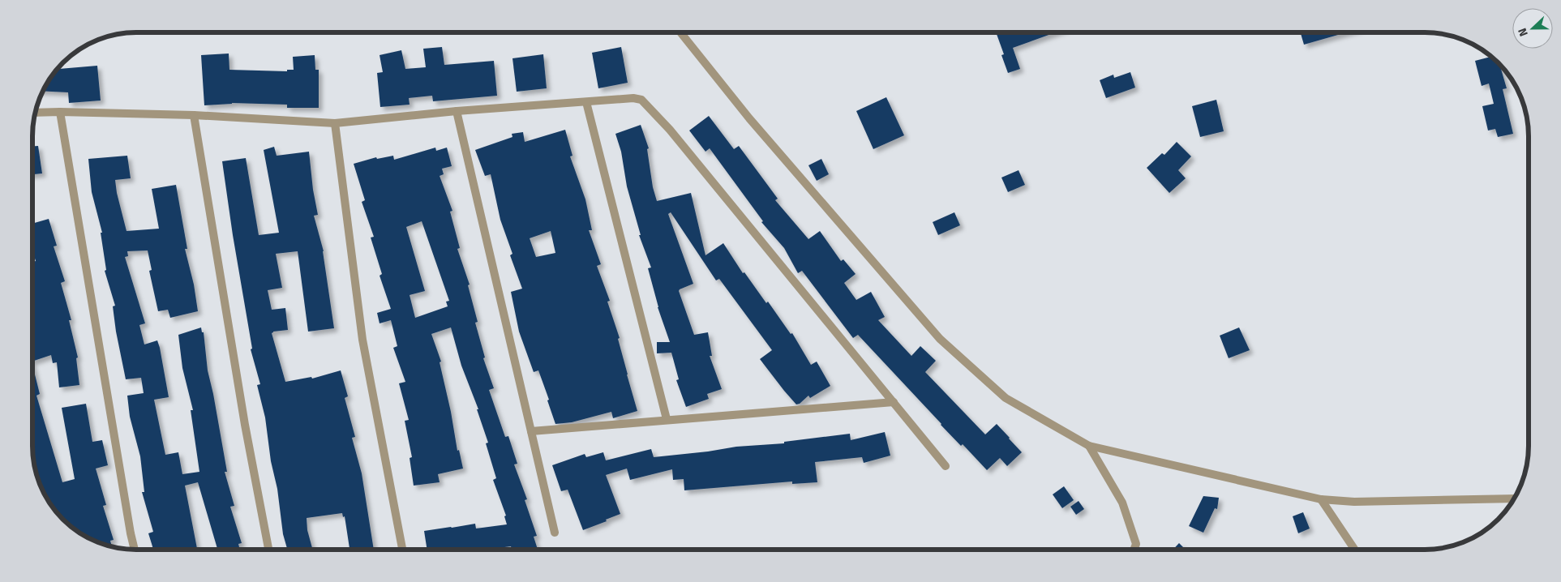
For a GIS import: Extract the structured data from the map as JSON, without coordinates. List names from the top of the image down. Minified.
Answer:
{"north":"left"}
